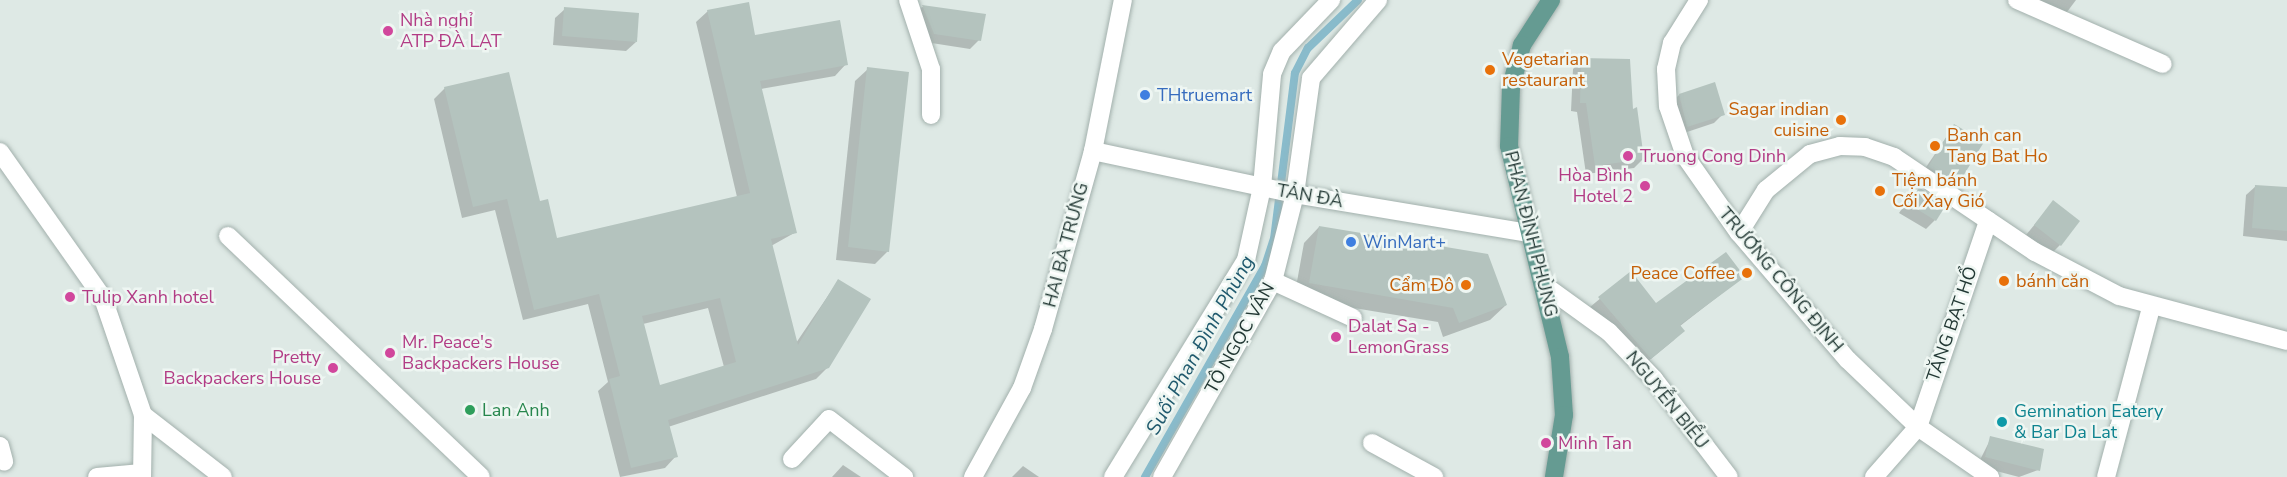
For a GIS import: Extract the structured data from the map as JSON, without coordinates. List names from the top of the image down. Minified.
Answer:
{"streets":{"main road":["PHAN ĐÌNH PHÙNG"],"street":["TẢN ĐÀ","HAI BÀ TRƯNG","TRƯƠNG CÔNG ĐỊNH","TĂNG BẠT HỔ","TÔ NGỌC VÂN","NGUYỄN BIỂU"]},"crossings":[["TẢN ĐÀ","PHAN ĐÌNH PHÙNG"],["TẢN ĐÀ","HAI BÀ TRƯNG"],["TẢN ĐÀ","TÔ NGỌC VÂN"],["PHAN ĐÌNH PHÙNG","NGUYỄN BIỂU"],["TRƯƠNG CÔNG ĐỊNH","TĂNG BẠT HỔ"]],"water":["Suối Phan Đình Phùng"],"places":["Nhà nghỉ ATP ĐÀ LẠT","Vegetarian restaurant","THtruemart","Sagar indian cuisine","Banh can Tang Bat Ho","Truong Cong Dinh","Hòa Bình Hotel 2","Tiệm bánh Cối Xay Gió","WinMart+","Peace Coffee","bánh căn","Cẩm Đô","Tulip Xanh hotel","Dalat Sa - LemonGrass","Mr. Peace's Backpackers House","Pretty Backpackers House","Lan Anh","Gemination Eatery & Bar Da Lat","Minh Tan"]}
